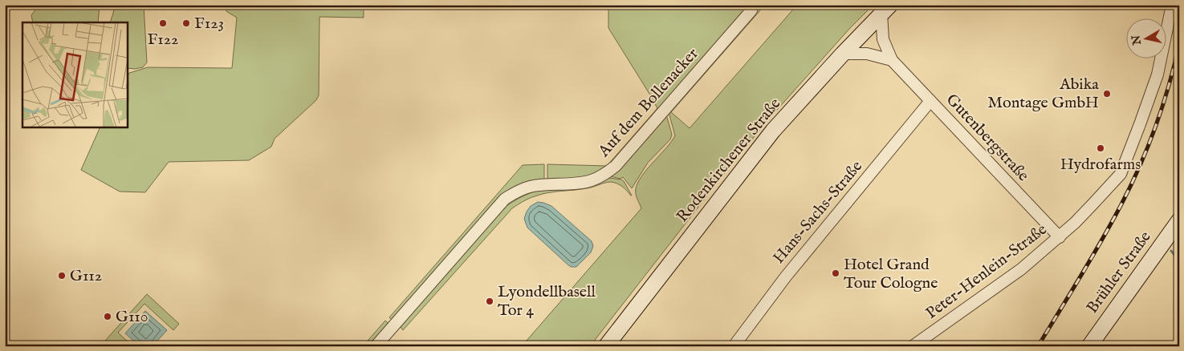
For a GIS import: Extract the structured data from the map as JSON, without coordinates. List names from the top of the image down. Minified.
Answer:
{"streets":{"main road":["Rodenkirchener Straße","Brühler Straße"],"street":["Auf dem Bollenacker","Gutenbergstraße","Hans-Sachs-Straße","Peter-Henlein-Straße"]},"crossings":[["Gutenbergstraße","Hans-Sachs-Straße"],["Gutenbergstraße","Peter-Henlein-Straße"]],"places":["F122","F123","Abika Montage GmbH","Hydrofarms","Hotel Grand Tour Cologne","G112","Lyondellbasell Tor 4","G110"],"north":"left"}
